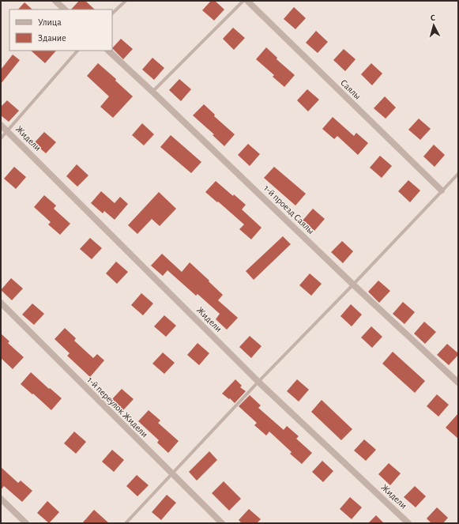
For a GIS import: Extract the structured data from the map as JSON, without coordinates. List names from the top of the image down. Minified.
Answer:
{"streets":{"street":["Саялы","Жидели","1-й проезд Саялы","1-й переулок Жидели"]},"legend":["Улица","Здание"],"north":"top"}
